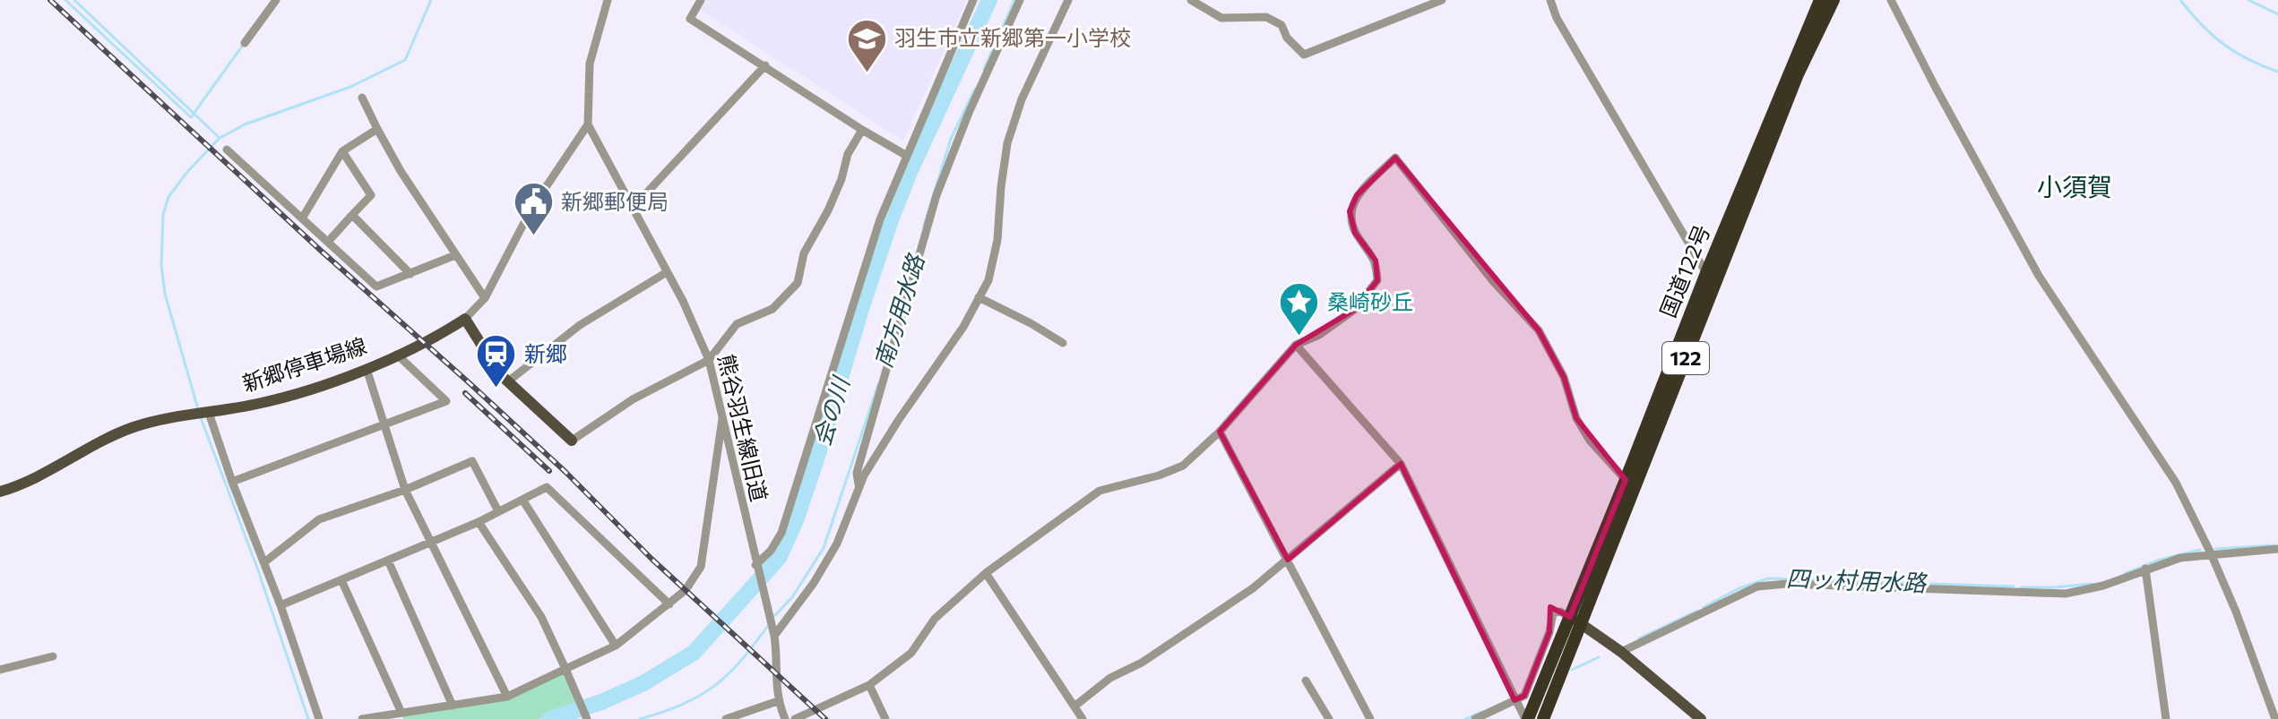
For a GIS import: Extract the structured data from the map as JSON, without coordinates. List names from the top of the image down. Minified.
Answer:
{"streets":{"highway":["国道122号","122"],"main road":["新郷停車場線"],"street":["熊谷羽生線旧道"]},"districts":["小須賀"],"water":["南方用水路","会の川","四ッ村用水路"],"places":{"school or university":["羽生市立新郷第一小学校"],"public building":["新郷郵便局"],"place":["桑崎砂丘"],"station":["新郷"]}}
